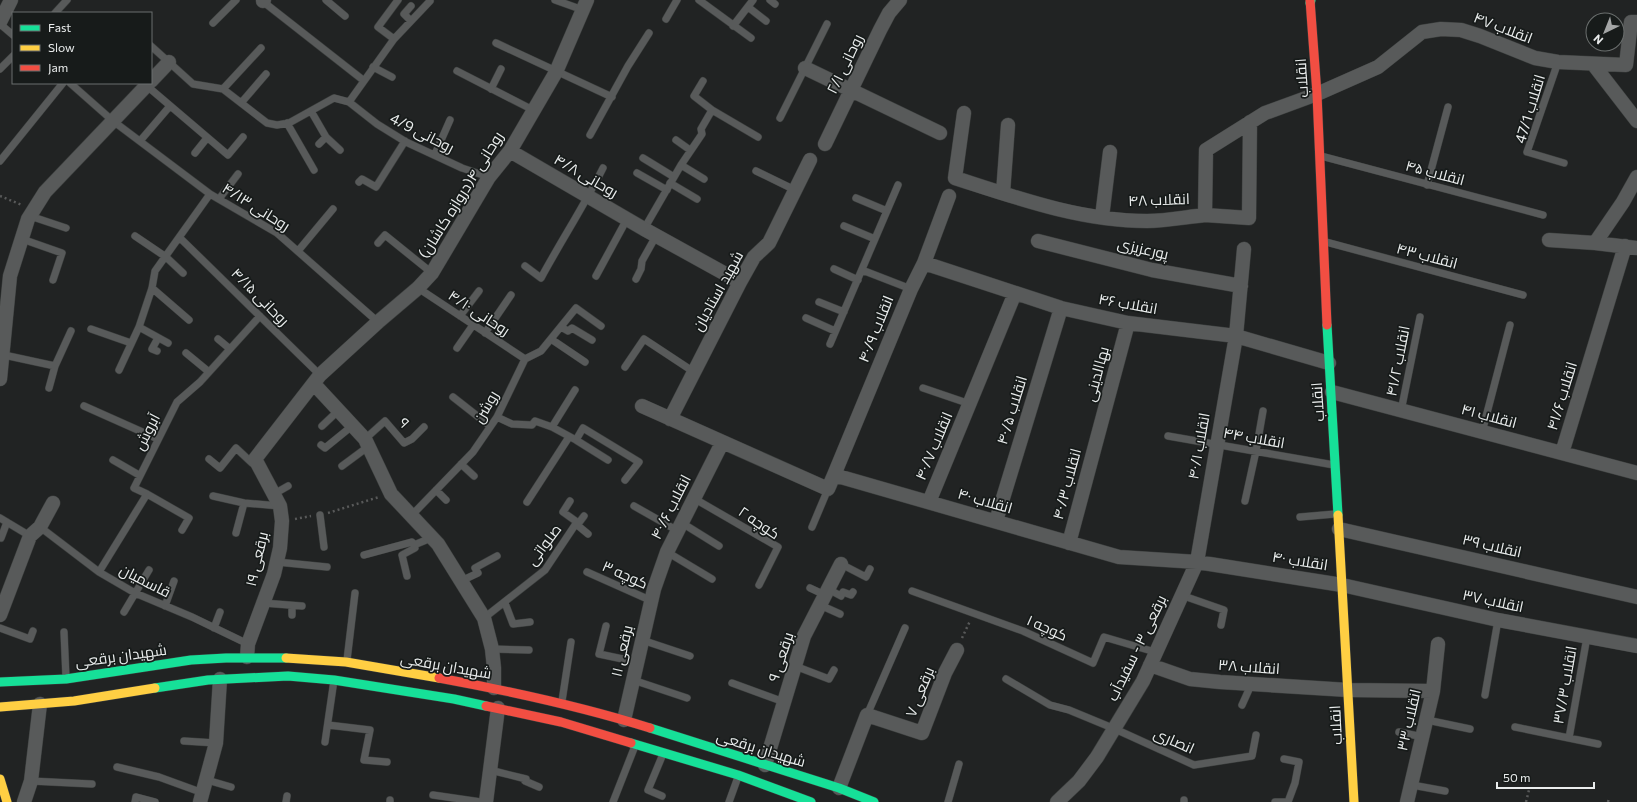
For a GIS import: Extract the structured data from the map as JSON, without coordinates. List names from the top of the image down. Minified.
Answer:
{"streets":{"main road":["انقلاب","شهیدان برقعی"],"street":["انقلاب ۴۷","روحانی ۲/۱","روحانی ۴/۸","روحانی ۴(دروازه کاشان)","انقلاب ۴۸","پورعزیزی","شهید استادیان","انقلاب ۴۶","انقلاب ۴۰/۹","بهاالدینی","انقلاب ۴۱/۶","انقلاب ۴۰/۵","انقلاب ۴۱","انقلاب ۴۰/۷","انقلاب ۴۰/۱","انقلاب ۴۰/۳","انقلاب ۴۰","انقلاب ۴۰/۶","انقلاب ۳۹","برقعی ۱۹","انقلاب ۳۷","برقعی ۳ - سفیدآب","برقعی ۱۱","برقعی ۹","انقلاب ۳۸","برقعی ۷","انقلاب ۳۳"],"lane":["انقلاب 47/1","روحانی 4/9","انقلاب ۴۵","روحانی ۴/۱۳","انقلاب ۴۳","روحانی ۴/۱۵","روحانی ۴/۱۰","انقلاب ۴۱/۲","روشن","۹","آبروش","انقلاب ۴۴","کوچه ۲","صلواتی","کوچه ۳","قاسمیان","کوچه ۱","انقلاب ۳۷/۳","انصاری"]},"crossings":[["انقلاب ۴۷","انقلاب"],["انقلاب ۴۷","انقلاب 47/1"],["انقلاب ۴۷","انقلاب ۴۸"],["انقلاب","انقلاب ۴۵"],["انقلاب","انقلاب ۴۸"],["انقلاب","انقلاب ۴۳"],["انقلاب","انقلاب ۴۶"],["انقلاب","انقلاب ۴۱"],["انقلاب","انقلاب ۴۴"],["انقلاب","انقلاب ۴۰"],["انقلاب","انقلاب ۳۹"],["انقلاب","انقلاب ۳۷"],["انقلاب","انقلاب ۳۸"],["روحانی 4/9","روحانی ۴(دروازه کاشان)"],["روحانی ۴/۸","روحانی ۴(دروازه کاشان)"],["روحانی ۴/۸","شهید استادیان"],["روحانی ۴(دروازه کاشان)","روحانی ۴/۱۳"],["روحانی ۴(دروازه کاشان)","روحانی ۴/۱۵"],["روحانی ۴(دروازه کاشان)","روحانی ۴/۱۰"],["روحانی ۴/۱۵","آبروش"],["انقلاب ۴۶","انقلاب ۴۰/۹"],["انقلاب ۴۶","بهاالدینی"],["انقلاب ۴۶","انقلاب ۴۰/۵"],["انقلاب ۴۶","انقلاب ۴۰/۷"],["انقلاب ۴۶","انقلاب ۴۰/۱"],["روحانی ۴/۱۰","روشن"],["انقلاب ۴۰/۹","انقلاب ۴۰"],["انقلاب ۴۱/۲","انقلاب ۴۱"],["بهاالدینی","انقلاب ۴۰/۳"],["انقلاب ۴۱/۶","انقلاب ۴۱"],["انقلاب ۴۰/۵","انقلاب ۴۰"],["انقلاب ۴۴","انقلاب ۴۰/۱"],["انقلاب ۴۰/۷","انقلاب ۴۰"],["انقلاب ۴۰/۱","انقلاب ۴۰"],["انقلاب ۴۰/۱","برقعی ۳ - سفیدآب"],["انقلاب ۴۰/۳","انقلاب ۴۰"],["انقلاب ۴۰","انقلاب ۳۷"],["انقلاب ۴۰","برقعی ۳ - سفیدآب"],["انقلاب ۴۰/۶","کوچه ۲"],["انقلاب ۴۰/۶","کوچه ۳"],["انقلاب ۴۰/۶","برقعی ۱۱"],["برقعی ۱۹","قاسمیان"],["برقعی ۱۹","شهیدان برقعی"],["کوچه ۳","برقعی ۱۱"],["قاسمیان","شهیدان برقعی"],["انقلاب ۳۷","انقلاب ۳۷/۳"],["کوچه ۱","برقعی ۳ - سفیدآب"],["برقعی ۳ - سفیدآب","انقلاب ۳۸"],["برقعی ۳ - سفیدآب","انصاری"],["برقعی ۱۱","شهیدان برقعی"],["شهیدان برقعی","برقعی ۹"],["انقلاب ۳۸","انقلاب ۳۳"]],"legend":["Fast","Slow","Jam"],"scale_bar":"50 m","north":"bottom left"}
